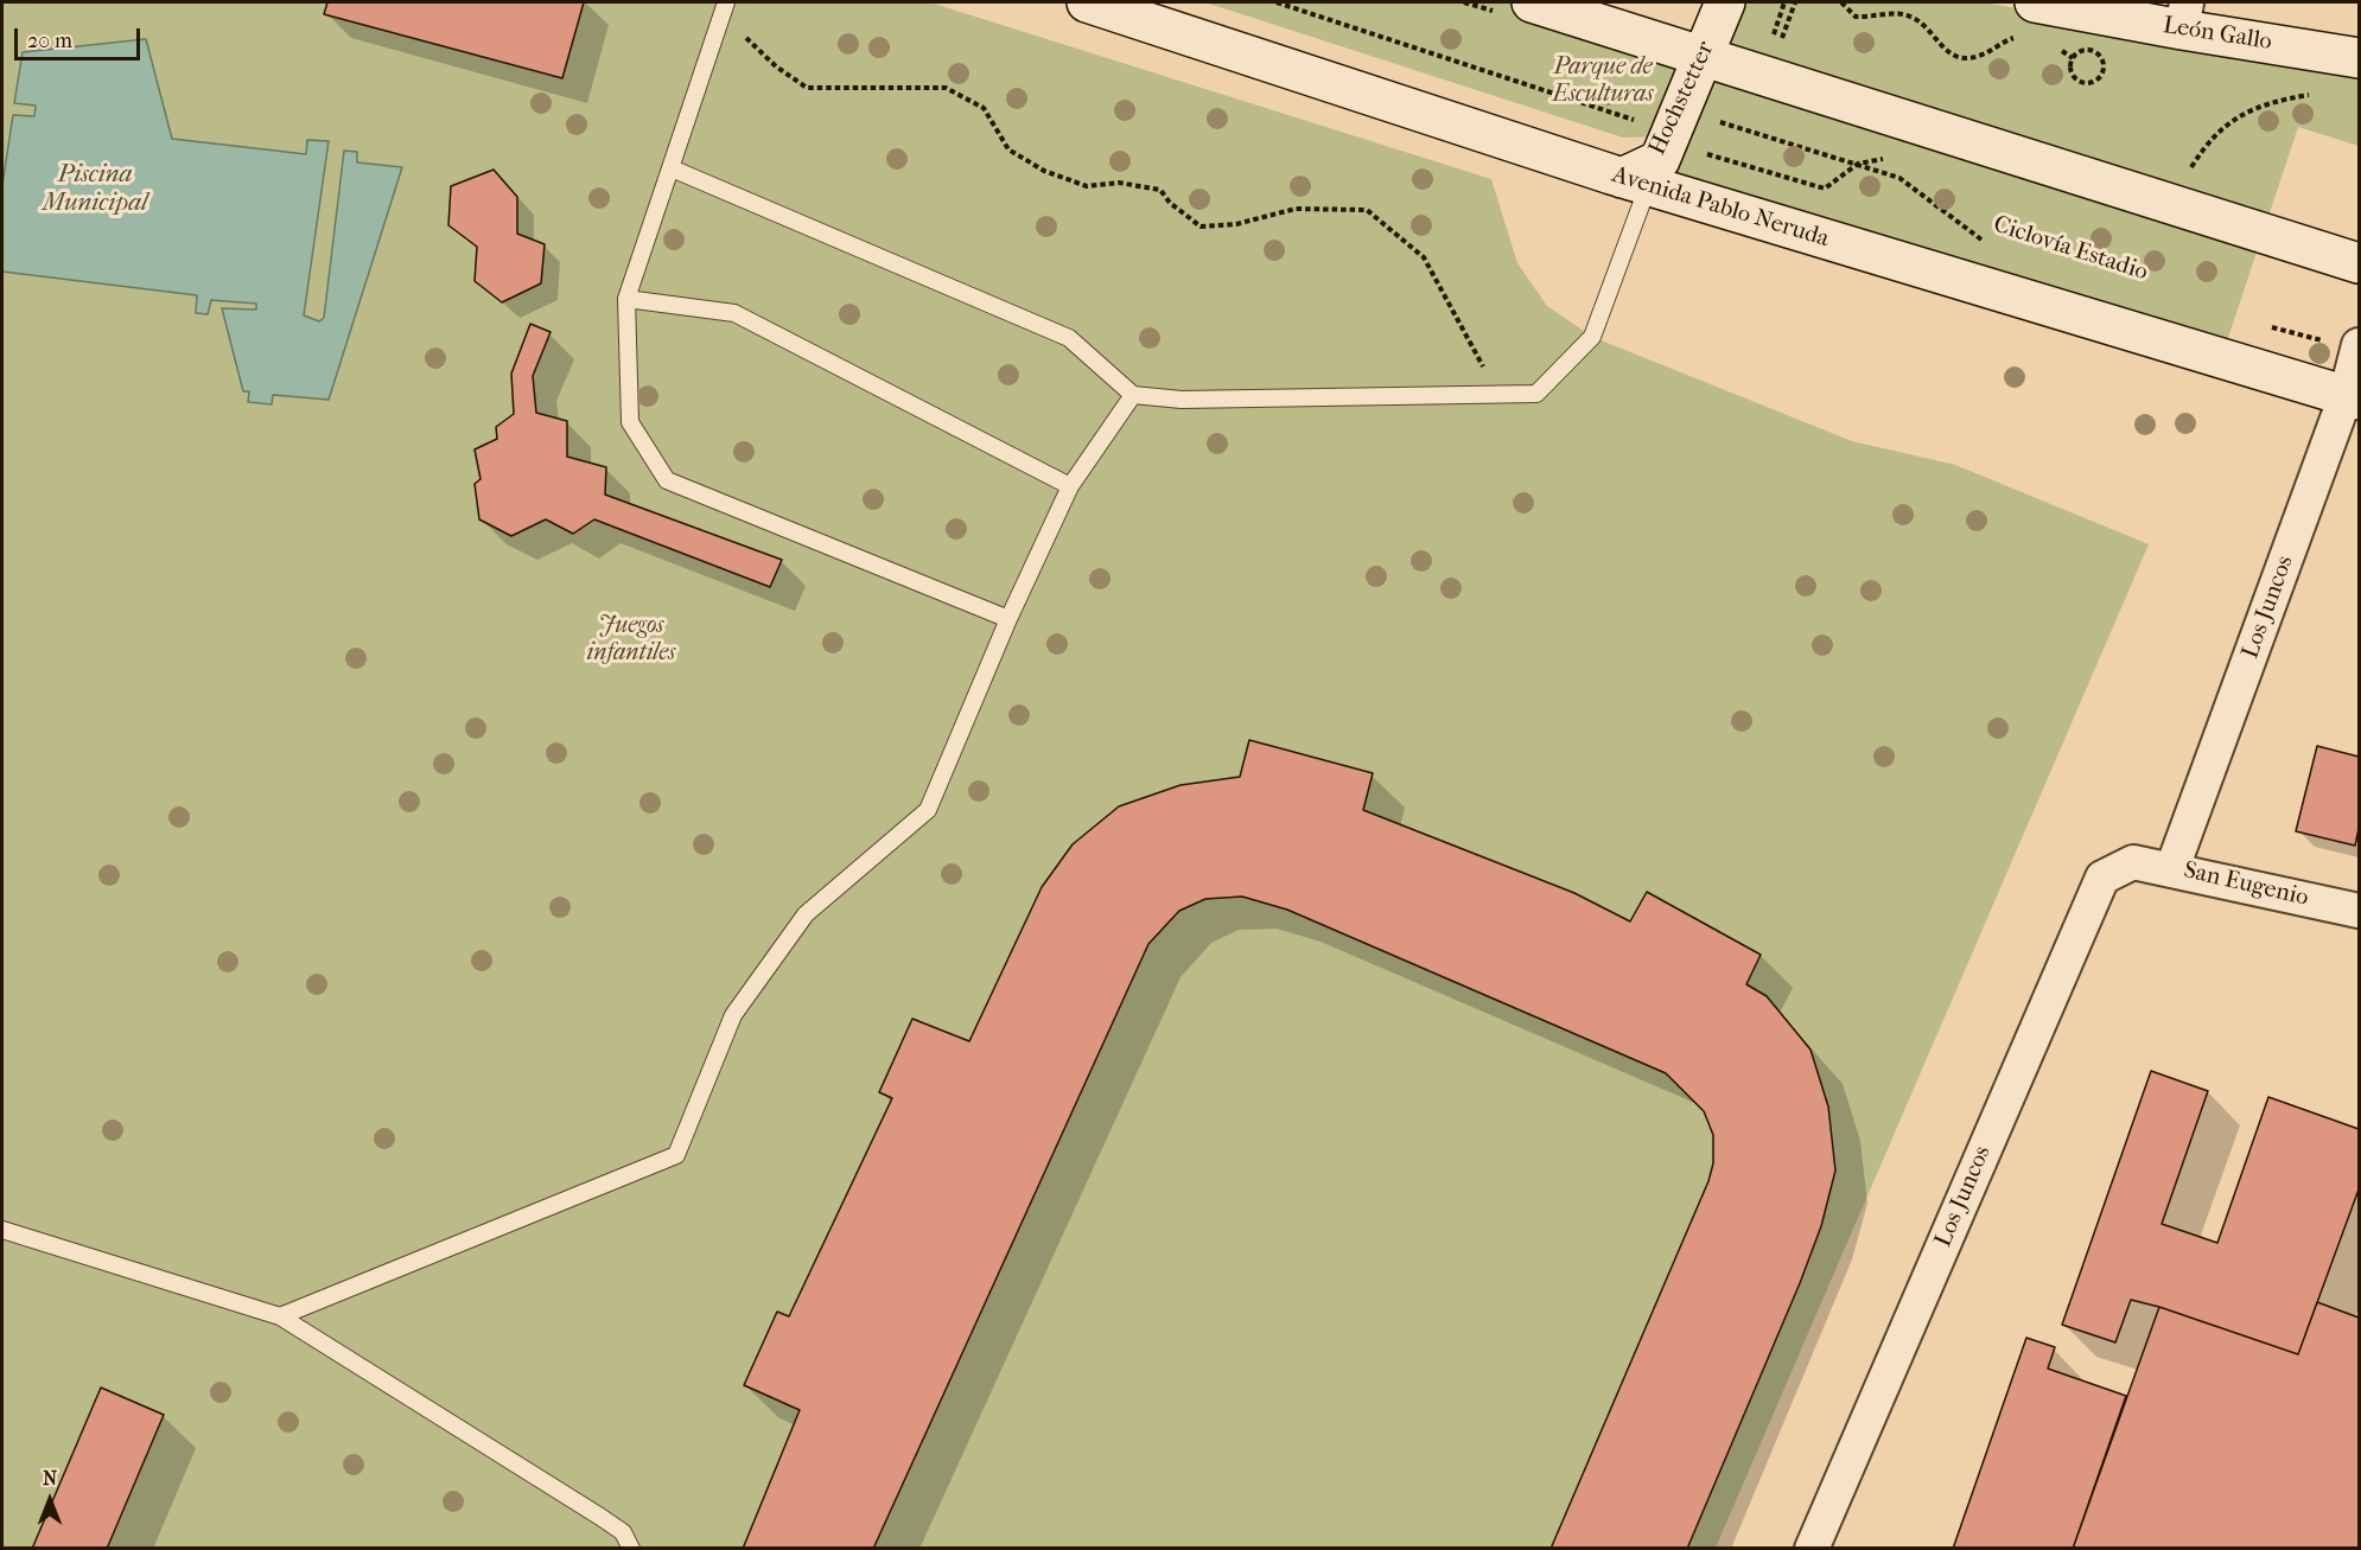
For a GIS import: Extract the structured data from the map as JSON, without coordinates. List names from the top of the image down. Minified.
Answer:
{"streets":{"street":["León Gallo","Hochstetter","Avenida Pablo Neruda","Los Juncos","San Eugenio"],"path":["Ciclovía Estadio"]},"crossings":[["Hochstetter","Avenida Pablo Neruda"],["Avenida Pablo Neruda","Los Juncos"],["Los Juncos","San Eugenio"]],"water":["Piscina Municipal"],"parks":["Parque de Esculturas","Juegos infantiles"],"scale_bar":"20 m","north":"top"}
